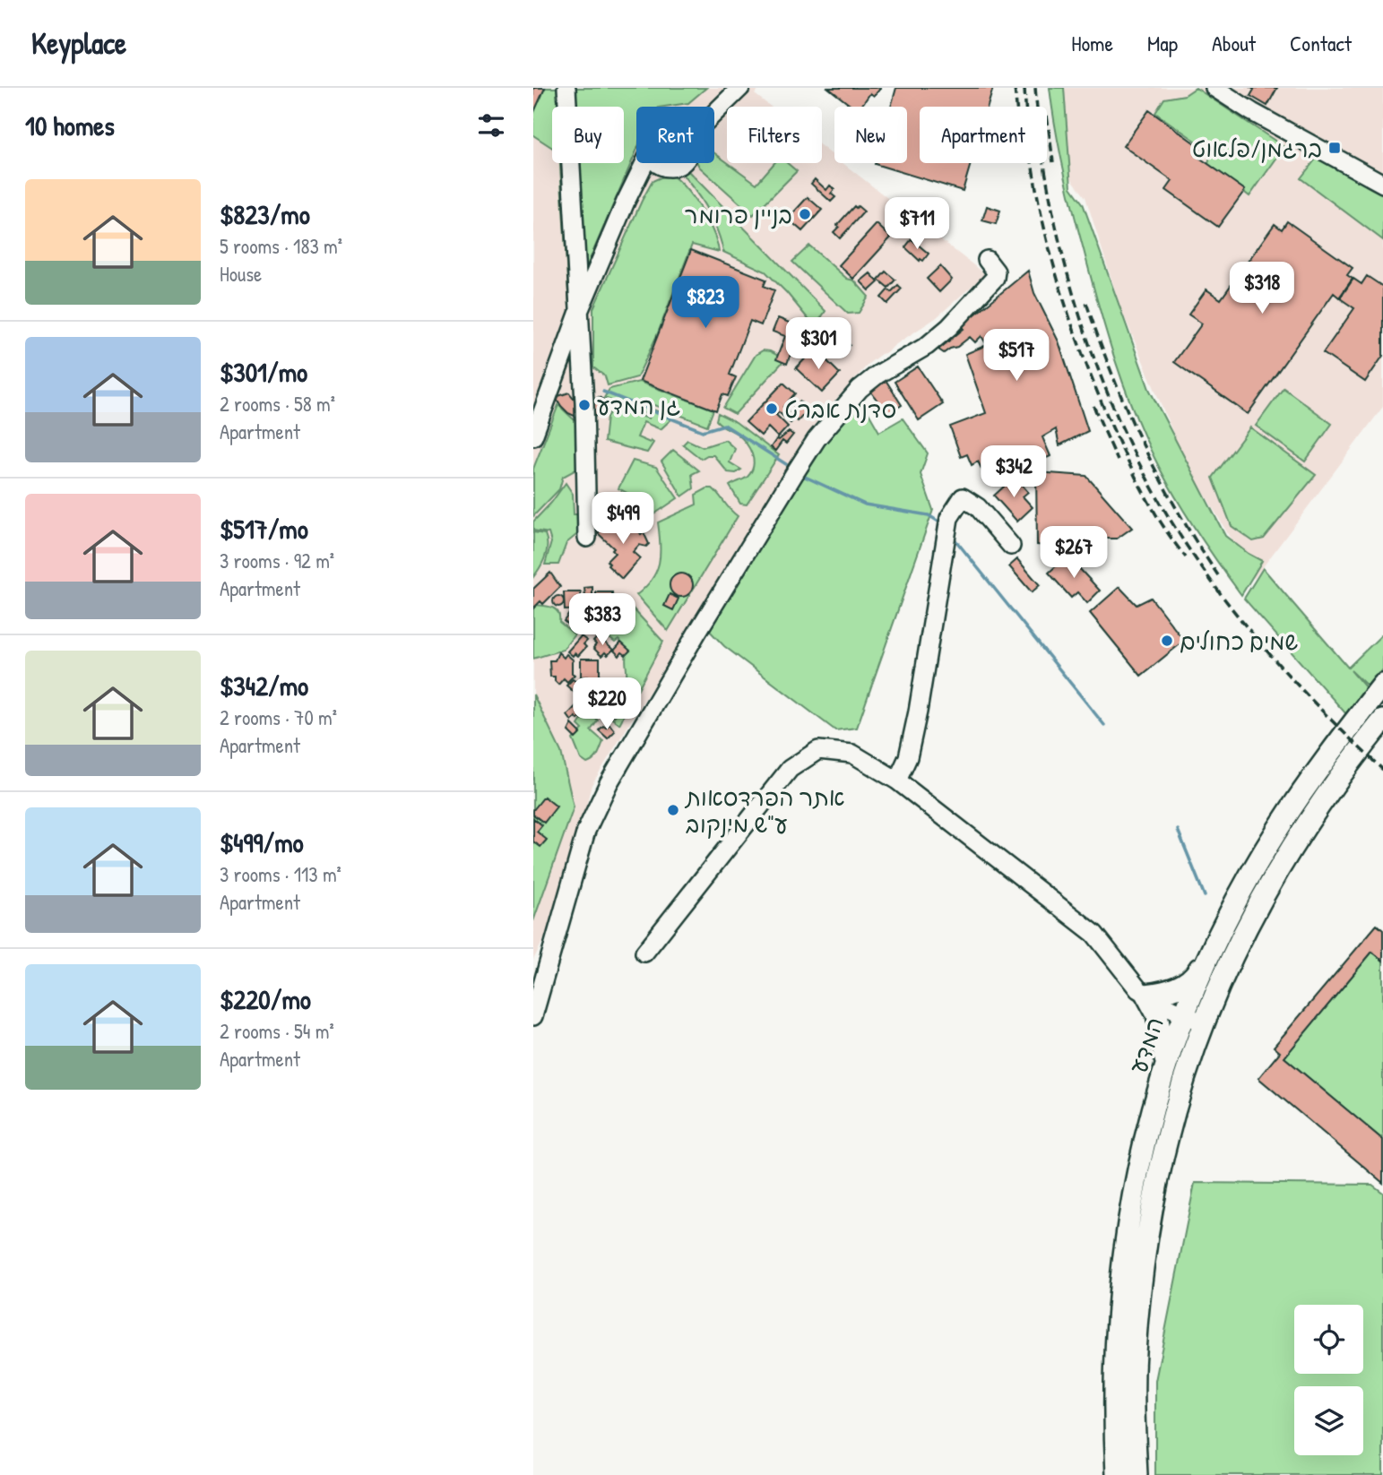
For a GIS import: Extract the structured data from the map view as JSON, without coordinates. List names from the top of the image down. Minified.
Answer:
{"streets":{"main road":["המדע"]},"places":{"transit":["ברגמן/פלאוט"],"other":["בניין פרומר","גן המדע","סדנת אברט","שמים כחולים","אתר הפרדסאות ע\"ש מינקוב"]},"page":{"header":"Keyplace","nav":["Home","Map","About","Contact"],"heading":"10 homes","chip":["Buy","Rent","Filters","New","Apartment"],"list":[{"name":"$823/mo","note":"5 rooms · 183 m² · House"},{"name":"$301/mo","note":"2 rooms · 58 m² · Apartment"},{"name":"$517/mo","note":"3 rooms · 92 m² · Apartment"},{"name":"$342/mo","note":"2 rooms · 70 m² · Apartment"},{"name":"$499/mo","note":"3 rooms · 113 m² · Apartment"},{"name":"$220/mo","note":"2 rooms · 54 m² · Apartment"}],"price":["$711","$318","$823","$301","$517","$342","$499","$267","$383","$220"]}}
